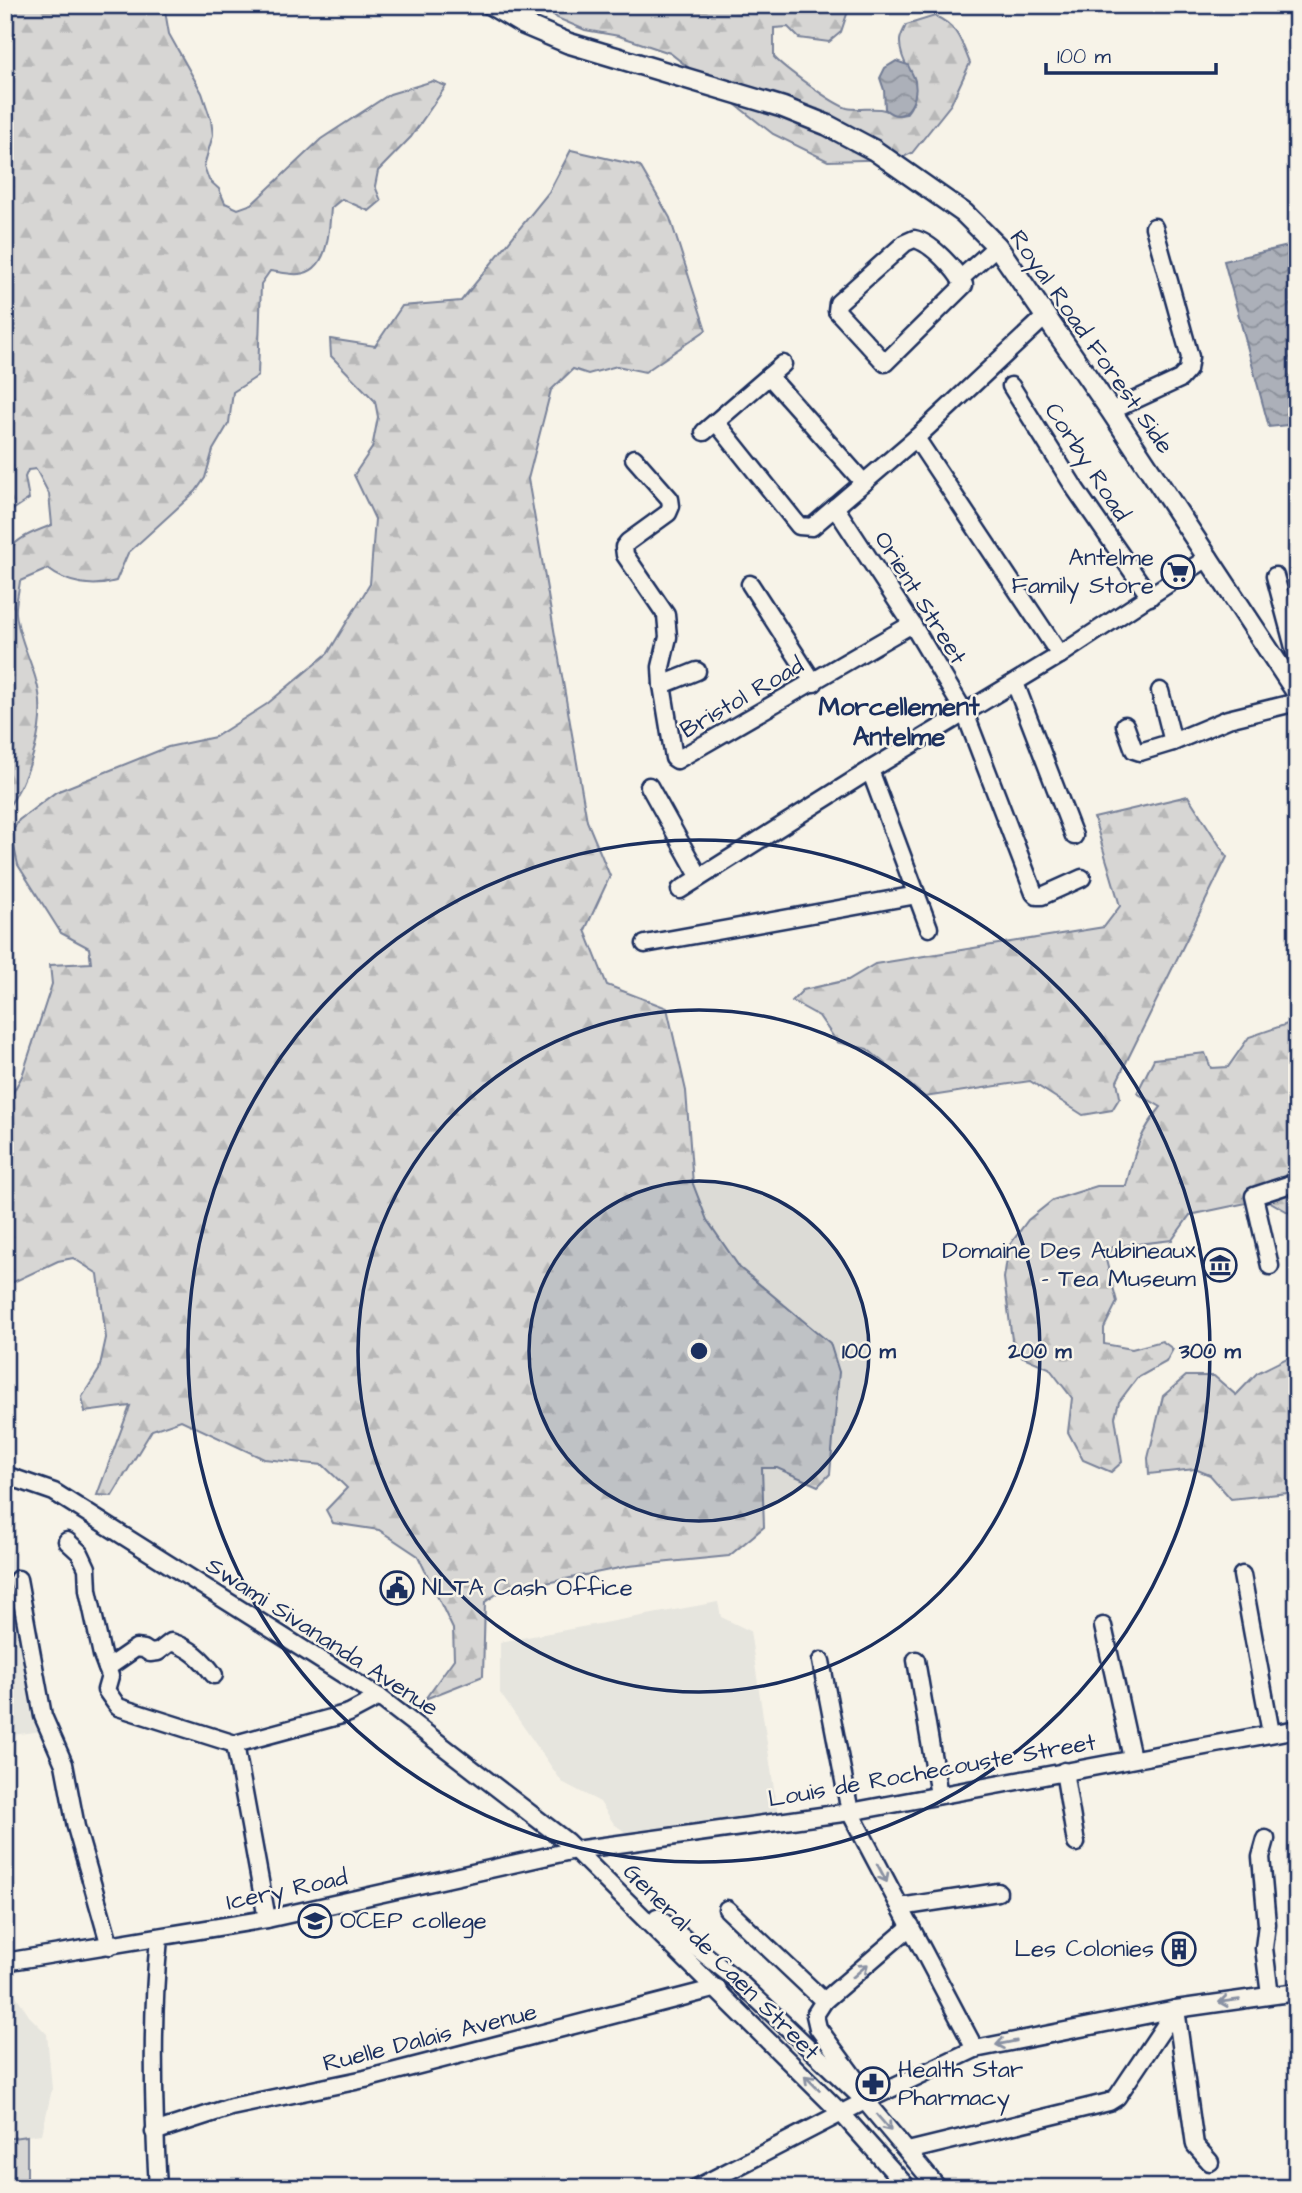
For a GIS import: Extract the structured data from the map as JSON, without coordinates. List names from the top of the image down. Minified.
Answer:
{"streets":{"main road":["Royal Road Forest Side"],"street":["Corby Road","Orient Street","Bristol Road","Swami Sivananda Avenue","Louis de Rochecouste Street","Icery Road","General de Caen Street","Ruelle Dalais Avenue"]},"crossings":[["Orient Street","Bristol Road"],["Swami Sivananda Avenue","Louis de Rochecouste Street"],["Swami Sivananda Avenue","Icery Road"],["Swami Sivananda Avenue","General de Caen Street"],["Louis de Rochecouste Street","Icery Road"],["General de Caen Street","Ruelle Dalais Avenue"]],"districts":["Morcellement Antelme"],"places":{"supermarket":["Antelme Family Store"],"museum":["Domaine Des Aubineaux - Tea Museum"],"public building":["NLTA Cash Office"],"school or university":["OCEP college"],"building":["Les Colonies"],"pharmacy":["Health Star Pharmacy"]},"scale_bar":"100 m","rings":["100 m","200 m","300 m"]}
